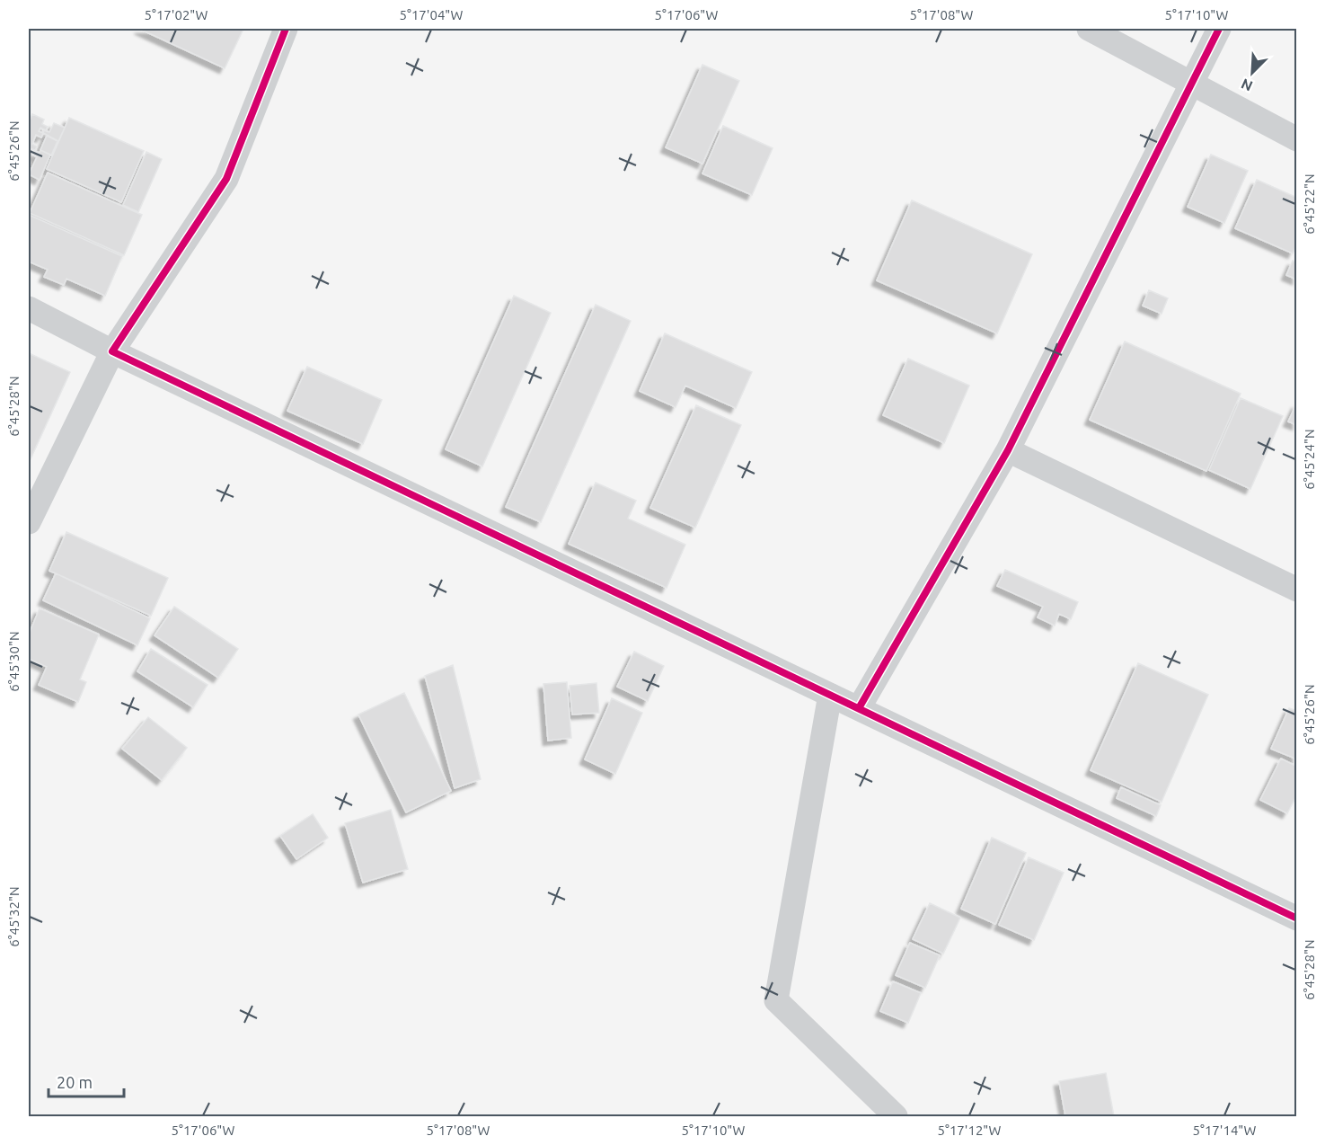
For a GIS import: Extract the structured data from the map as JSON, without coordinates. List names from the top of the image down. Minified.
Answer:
{"scale_bar":"20 m","north":"bottom left","coordinates":["5°17'02\"W","5°17'04\"W","5°17'06\"W","5°17'08\"W","5°17'10\"W","6°45'26\"N","6°45'22\"N","6°45'28\"N","6°45'24\"N","6°45'30\"N","6°45'32\"N","5°17'12\"W","5°17'14\"W"]}
